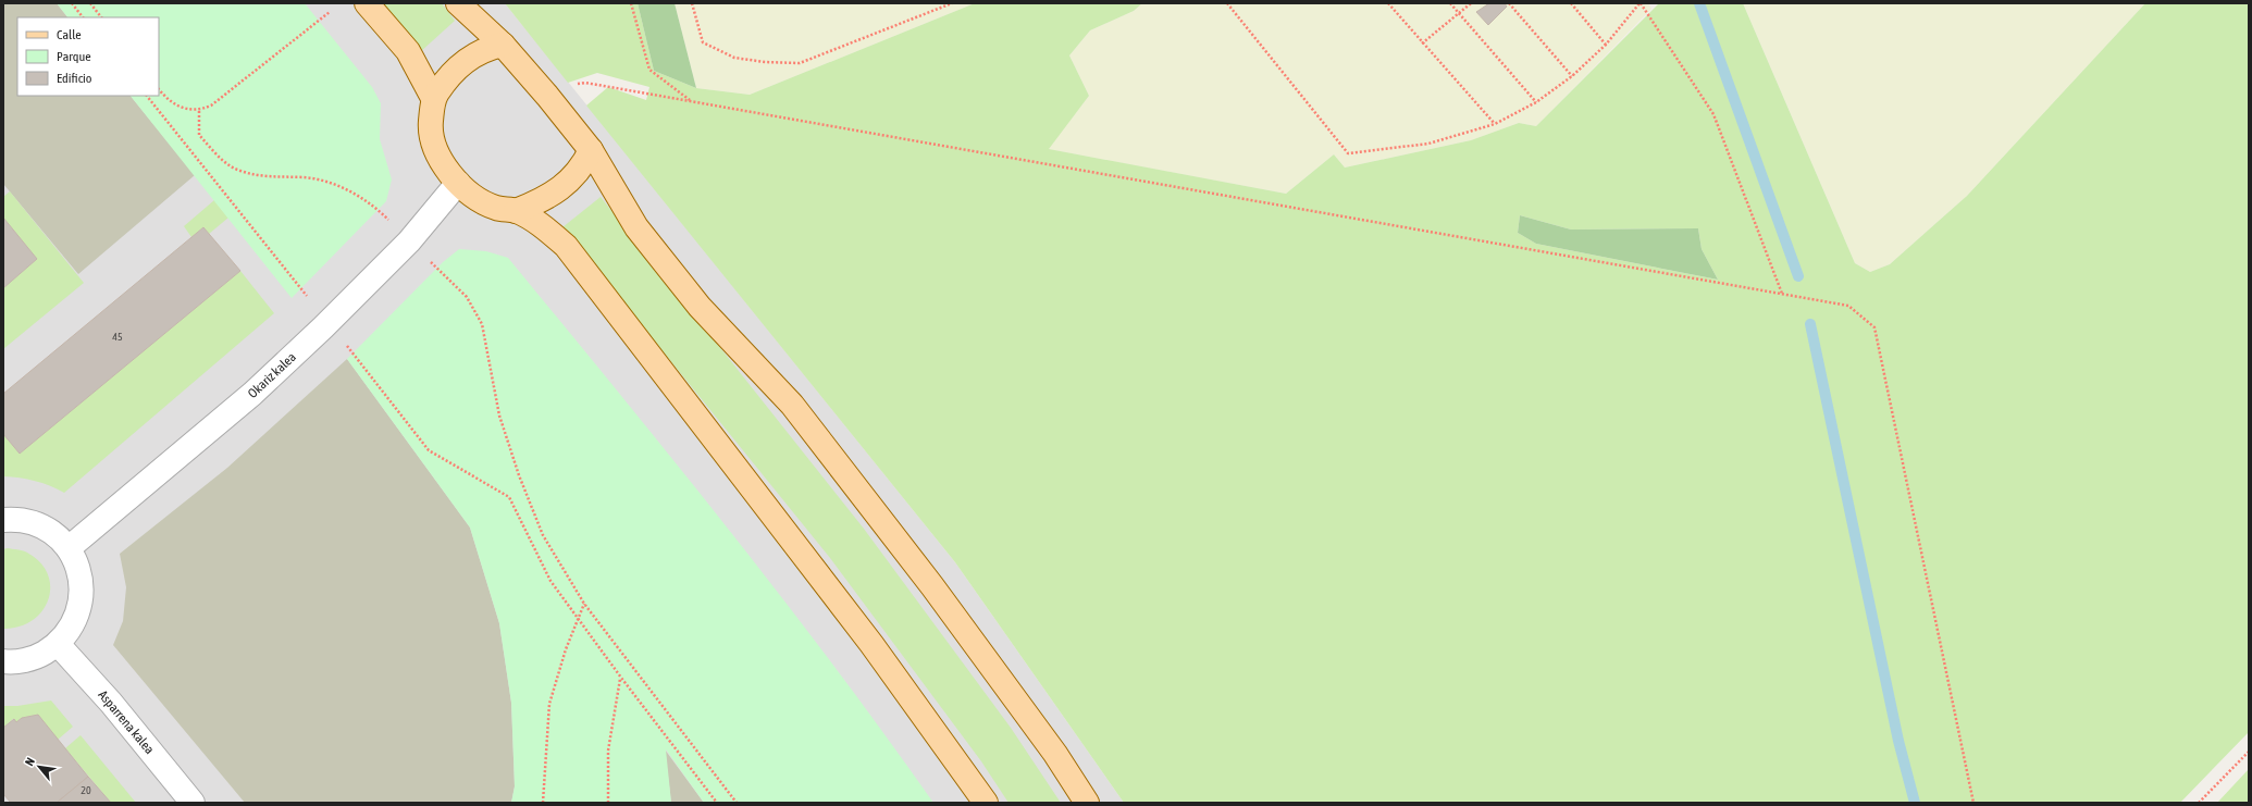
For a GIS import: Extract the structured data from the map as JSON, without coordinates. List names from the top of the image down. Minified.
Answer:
{"streets":{"street":["Okariz kalea","Asparrena kalea"]},"house_numbers":["45","20"],"legend":["Calle","Parque","Edificio"],"north":"top left"}
